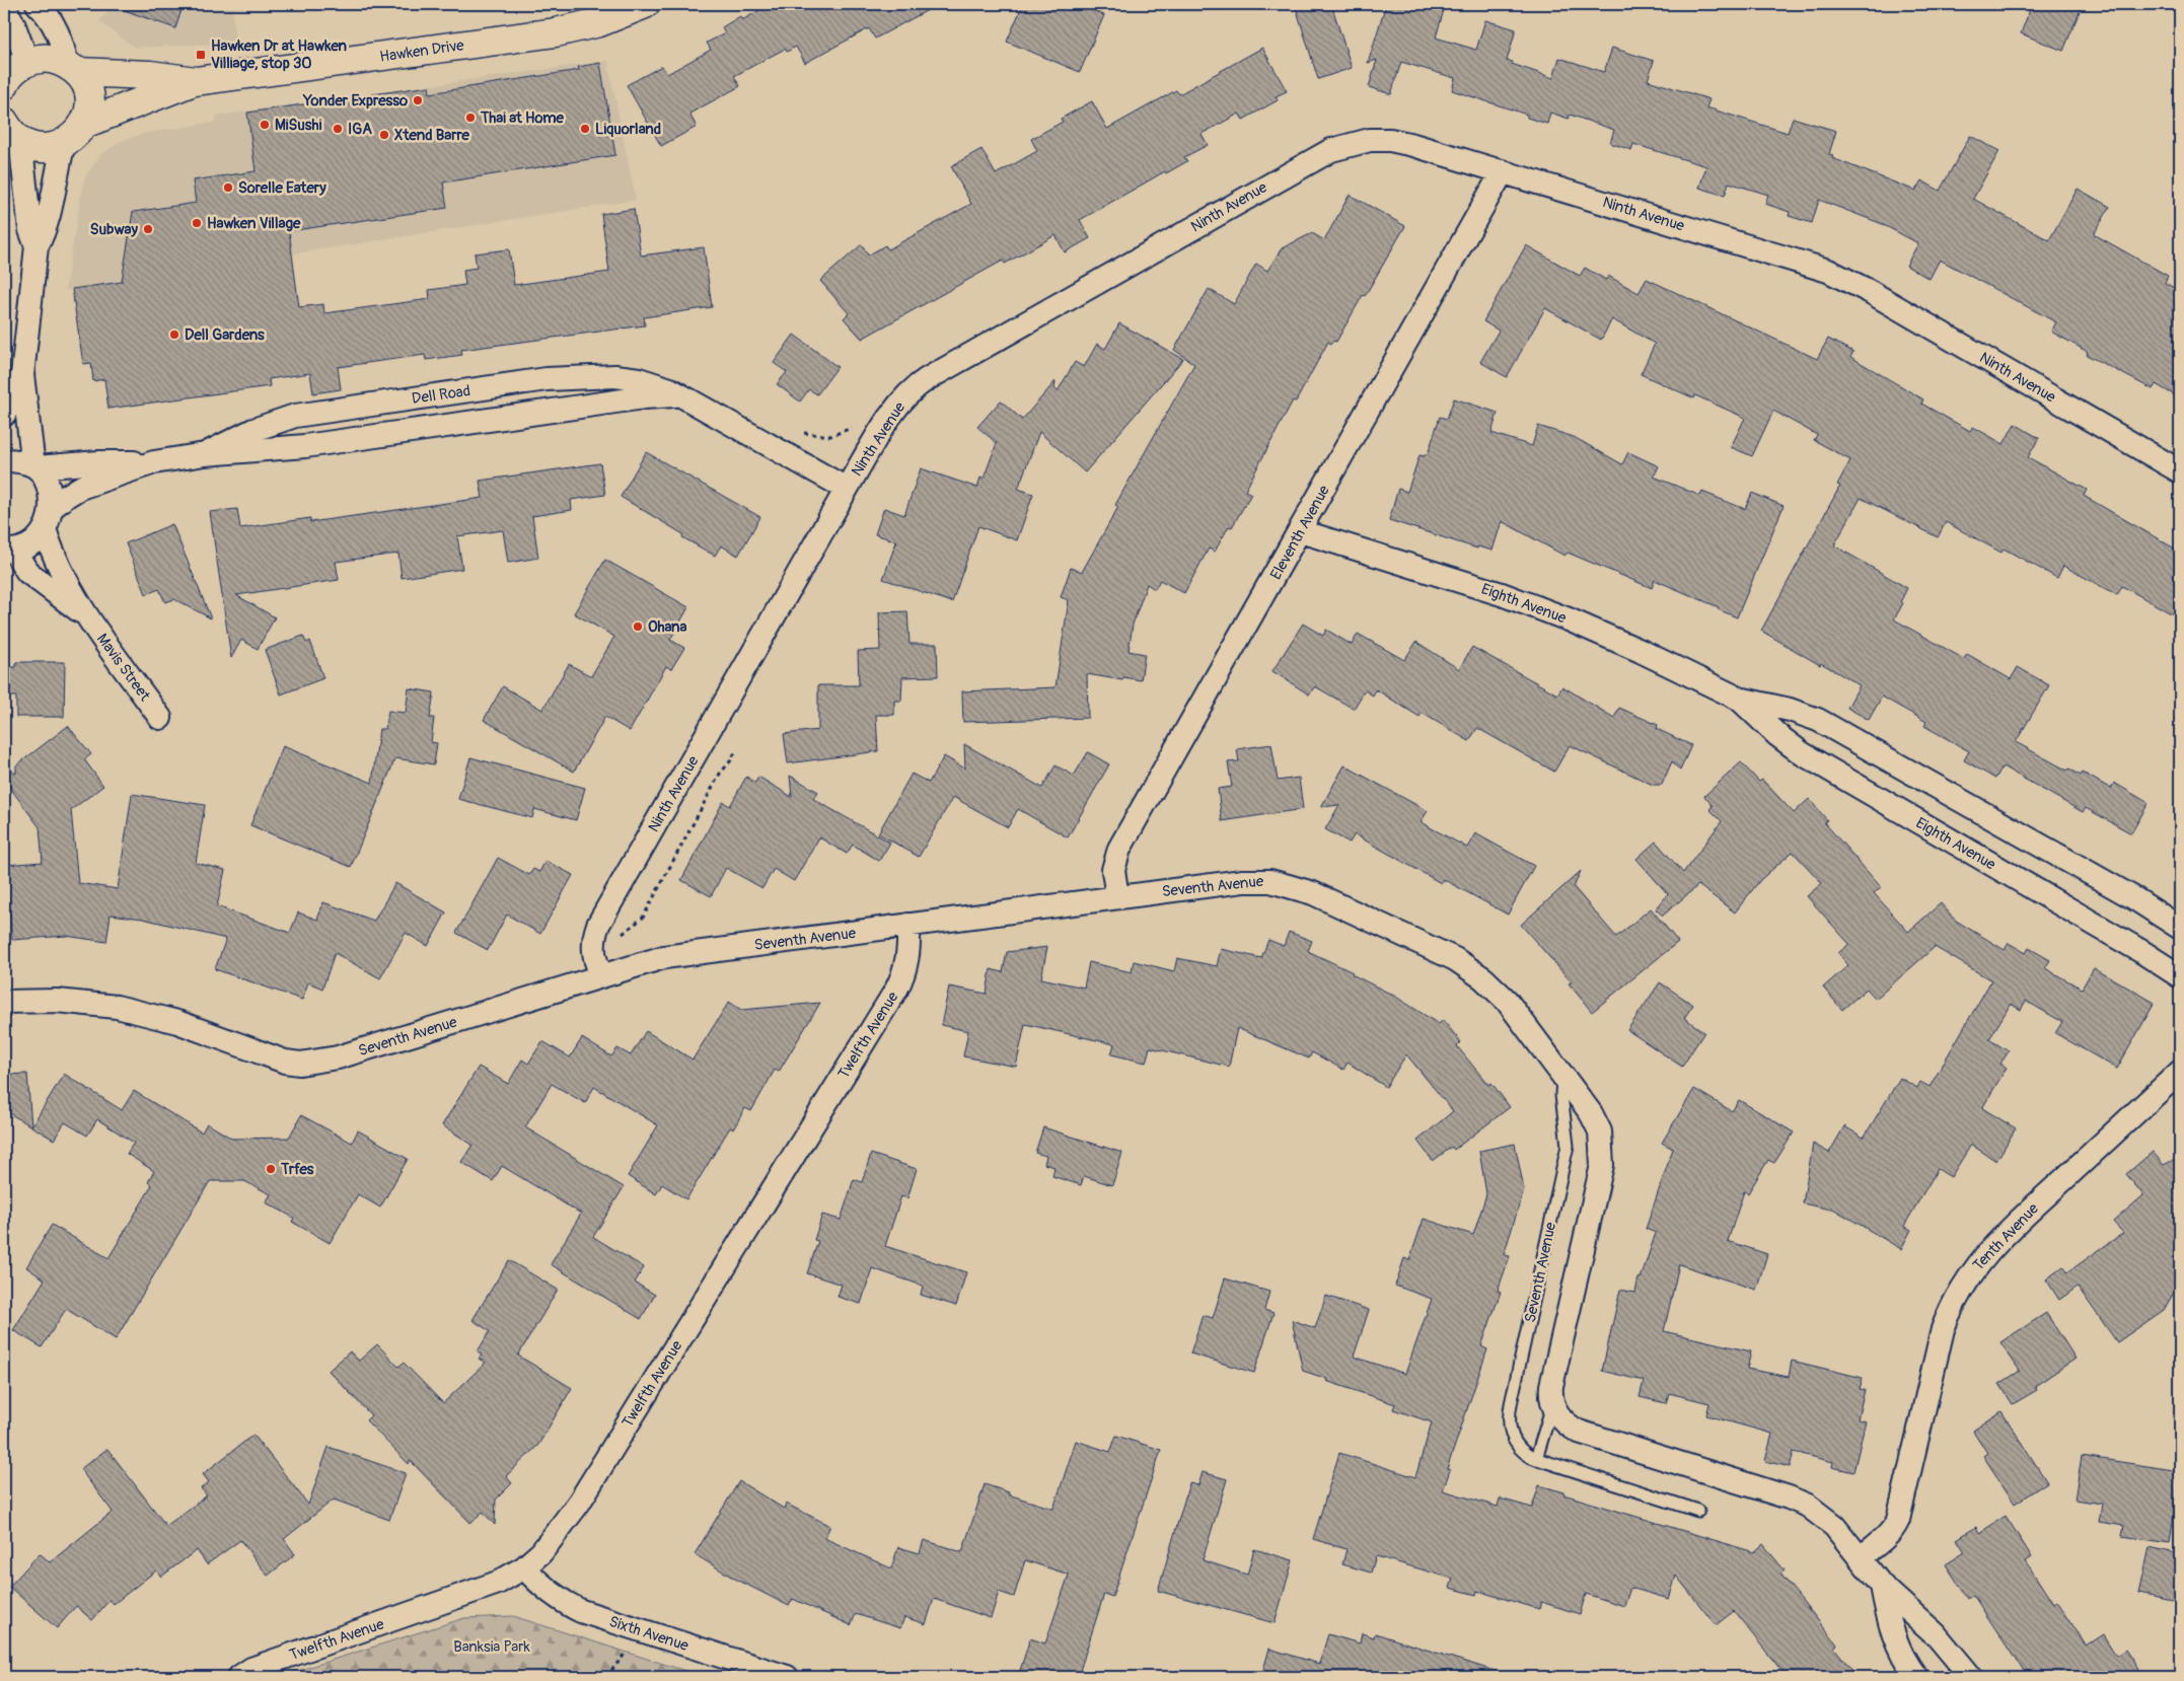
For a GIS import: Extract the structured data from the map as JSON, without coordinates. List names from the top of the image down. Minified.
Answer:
{"streets":{"main road":["Hawken Drive"],"street":["Ninth Avenue","Dell Road","Eleventh Avenue","Eighth Avenue","Mavis Street","Seventh Avenue","Twelfth Avenue","Tenth Avenue","Sixth Avenue"]},"crossings":[["Ninth Avenue","Dell Road"],["Ninth Avenue","Eleventh Avenue"],["Ninth Avenue","Seventh Avenue"],["Dell Road","Mavis Street"],["Eleventh Avenue","Eighth Avenue"],["Eleventh Avenue","Seventh Avenue"],["Seventh Avenue","Twelfth Avenue"],["Twelfth Avenue","Sixth Avenue"]],"parks":["Banksia Park"],"places":{"transit":["Hawken Dr at Hawken Villiage, stop 30"],"other":["Yonder Expresso","Thai at Home","MiSushi","IGA","Liquorland","Xtend Barre","Sorelle Eatery","Hawken Village","Subway","Dell Gardens","Ohana","Trfes"]}}
